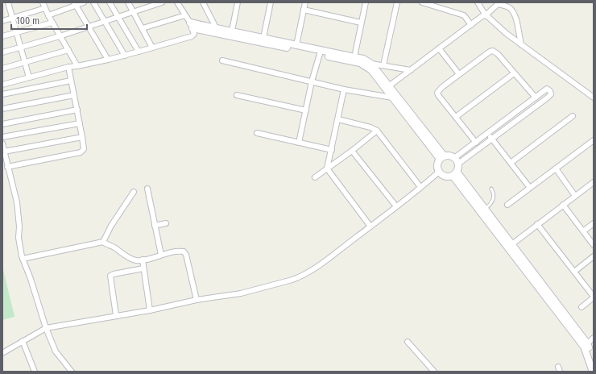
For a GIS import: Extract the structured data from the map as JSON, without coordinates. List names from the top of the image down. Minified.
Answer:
{"scale_bar":"100 m"}
